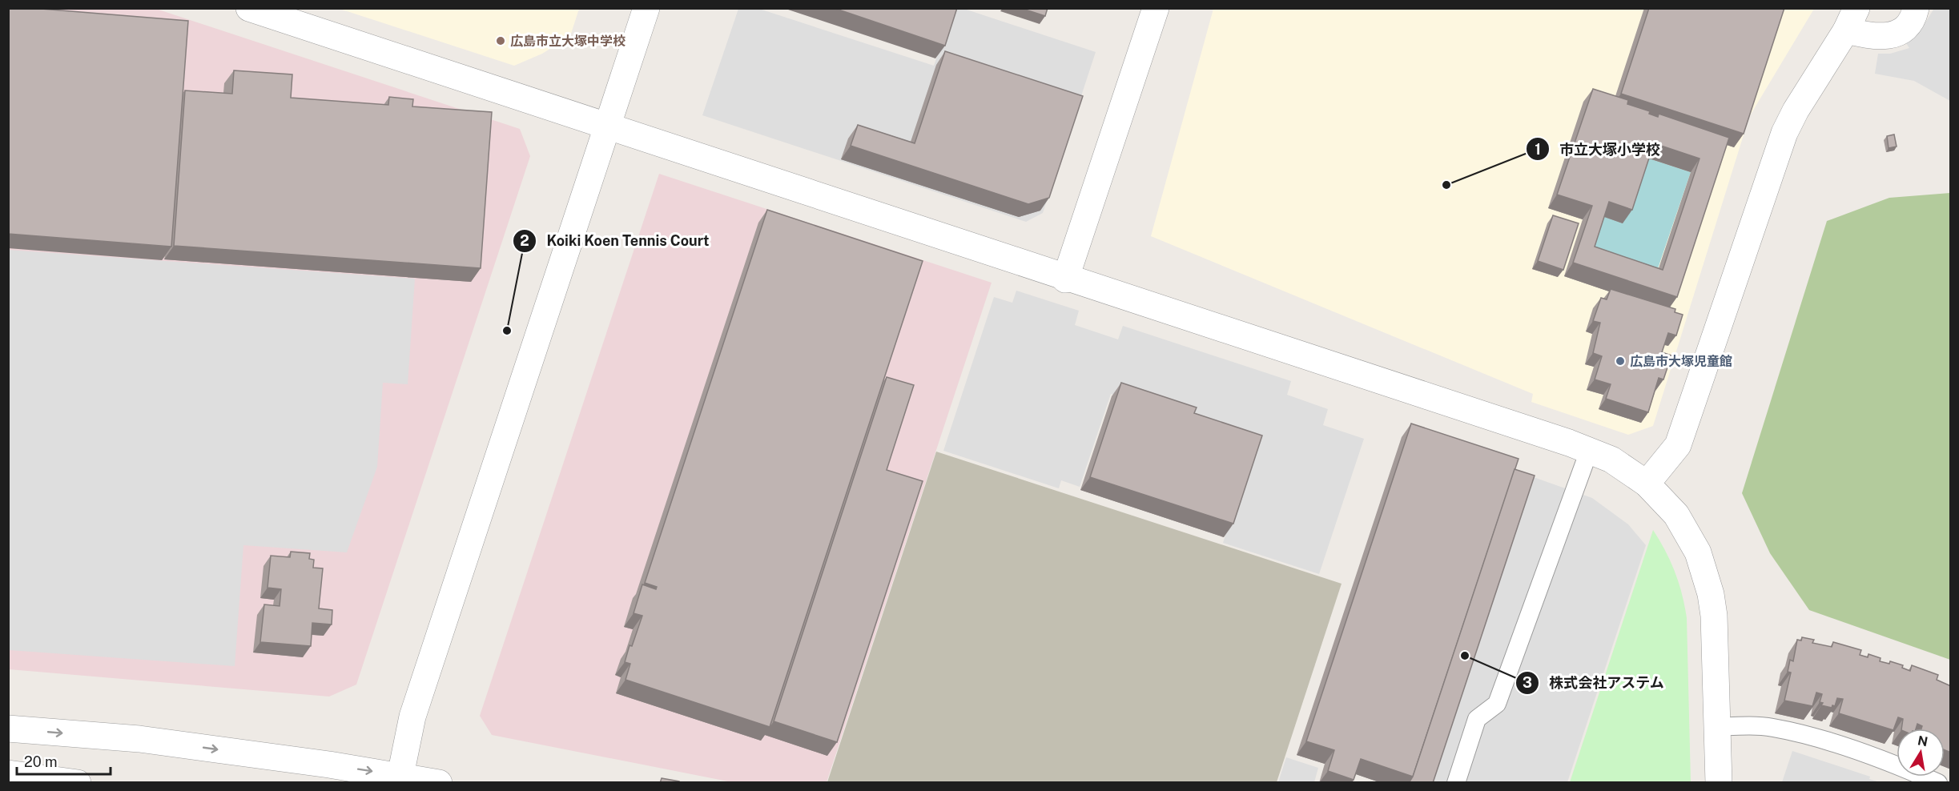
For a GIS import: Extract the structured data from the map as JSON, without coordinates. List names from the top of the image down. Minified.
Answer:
{"places":["広島市立大塚中学校","市立大塚小学校","Koiki Koen Tennis Court","広島市大塚児童館","株式会社アステム"],"scale_bar":"20 m","north":"top"}
